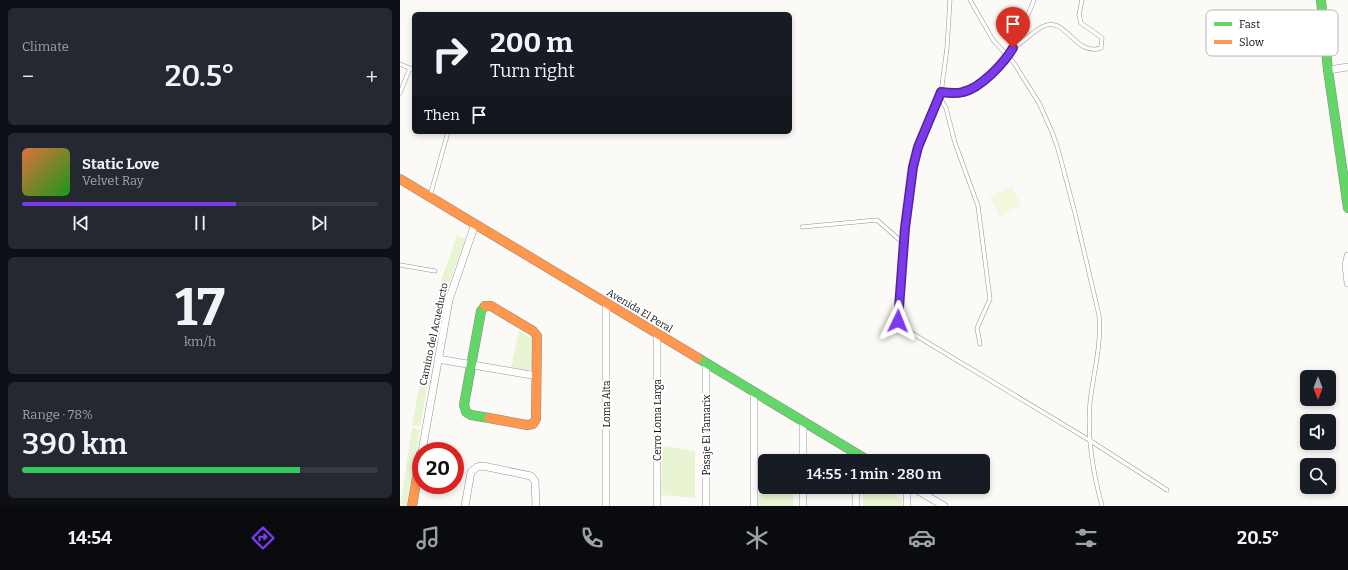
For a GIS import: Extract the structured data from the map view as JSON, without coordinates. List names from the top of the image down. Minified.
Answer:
{"streets":{"street":["Avenida El Peral","Camino del Acueducto","Loma Alta","Cerro Loma Larga","Pasaje El Tamarix"]},"crossings":[["Avenida El Peral","Camino del Acueducto"],["Avenida El Peral","Loma Alta"],["Avenida El Peral","Cerro Loma Larga"],["Avenida El Peral","Pasaje El Tamarix"]],"legend":["Fast","Slow"],"north":"bottom","page":{"tile":["Climate",["17","km/h"],["Range · 78%","390 km"]],"turn":["200 m","Turn right"],"heat":["−","20.5°","+"],"then":"Then","song":["Static Love","Velvet Ray"],"limit":"20","trip":"14:55 · 1 min · 280 m","tabs":["14:54","20.5°"]}}
